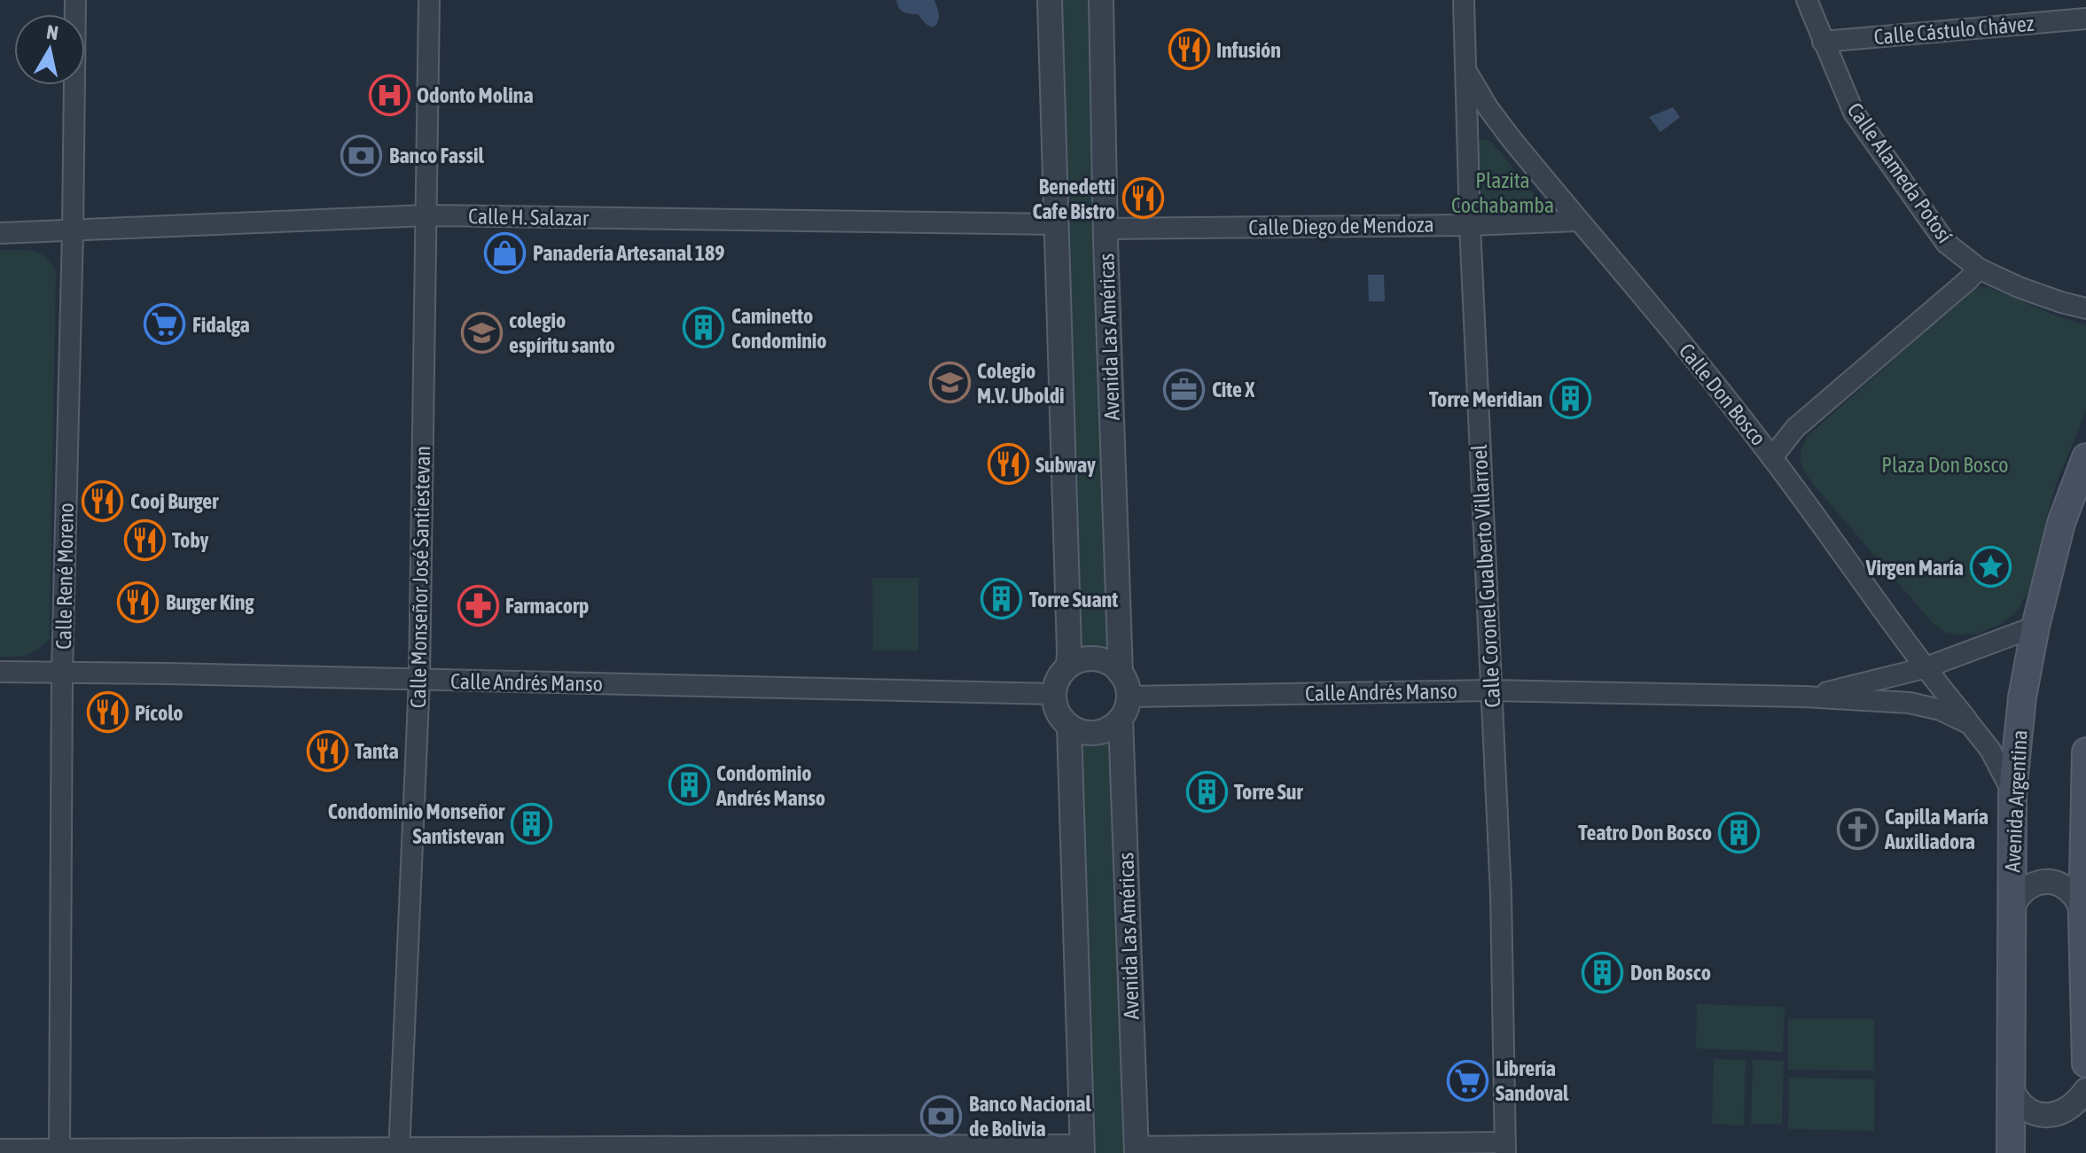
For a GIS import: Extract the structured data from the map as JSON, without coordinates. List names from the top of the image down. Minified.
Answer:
{"streets":{"main road":["Avenida Argentina"],"street":["Calle Cástulo Chávez","Calle Alameda Potosí","Calle H. Salazar","Calle Diego de Mendoza","Avenida Las Américas","Calle Don Bosco","Calle René Moreno","Calle Coronel Gualberto Villarroel","Calle Monseñor José Santiestevan","Calle Andrés Manso"]},"crossings":[["Calle Cástulo Chávez","Calle Alameda Potosí"],["Calle H. Salazar","Calle René Moreno"],["Calle H. Salazar","Calle Monseñor José Santiestevan"],["Calle Diego de Mendoza","Avenida Las Américas"],["Calle Diego de Mendoza","Calle Don Bosco"],["Calle Diego de Mendoza","Calle Coronel Gualberto Villarroel"],["Avenida Las Américas","Calle Andrés Manso"],["Calle Don Bosco","Calle Coronel Gualberto Villarroel"],["Calle Don Bosco","Calle Andrés Manso"],["Calle René Moreno","Calle Andrés Manso"],["Calle Coronel Gualberto Villarroel","Calle Andrés Manso"],["Calle Monseñor José Santiestevan","Calle Andrés Manso"],["Calle Andrés Manso","Avenida Argentina"]],"parks":["Plazita Cochabamba","Plaza Don Bosco"],"places":{"restaurant":["Infusión","Benedetti Cafe Bistro","Subway","Cooj Burger","Toby","Burger King","Pícolo","Tanta"],"hospital":["Odonto Molina"],"bank":["Banco Fassil","Banco Nacional de Bolivia"],"shop":["Panadería Artesanal 189"],"supermarket":["Fidalga","Librería Sandoval"],"building":["Caminetto Condominio","Torre Meridian","Torre Suant","Condominio Andrés Manso","Torre Sur","Condominio Monseñor Santistevan","Teatro Don Bosco","Don Bosco"],"school or university":["colegio espíritu santo","Colegio M.V. Uboldi"],"office":["Cite X"],"place":["Virgen María"],"pharmacy":["Farmacorp"],"church":["Capilla María Auxiliadora"]},"north":"top"}
